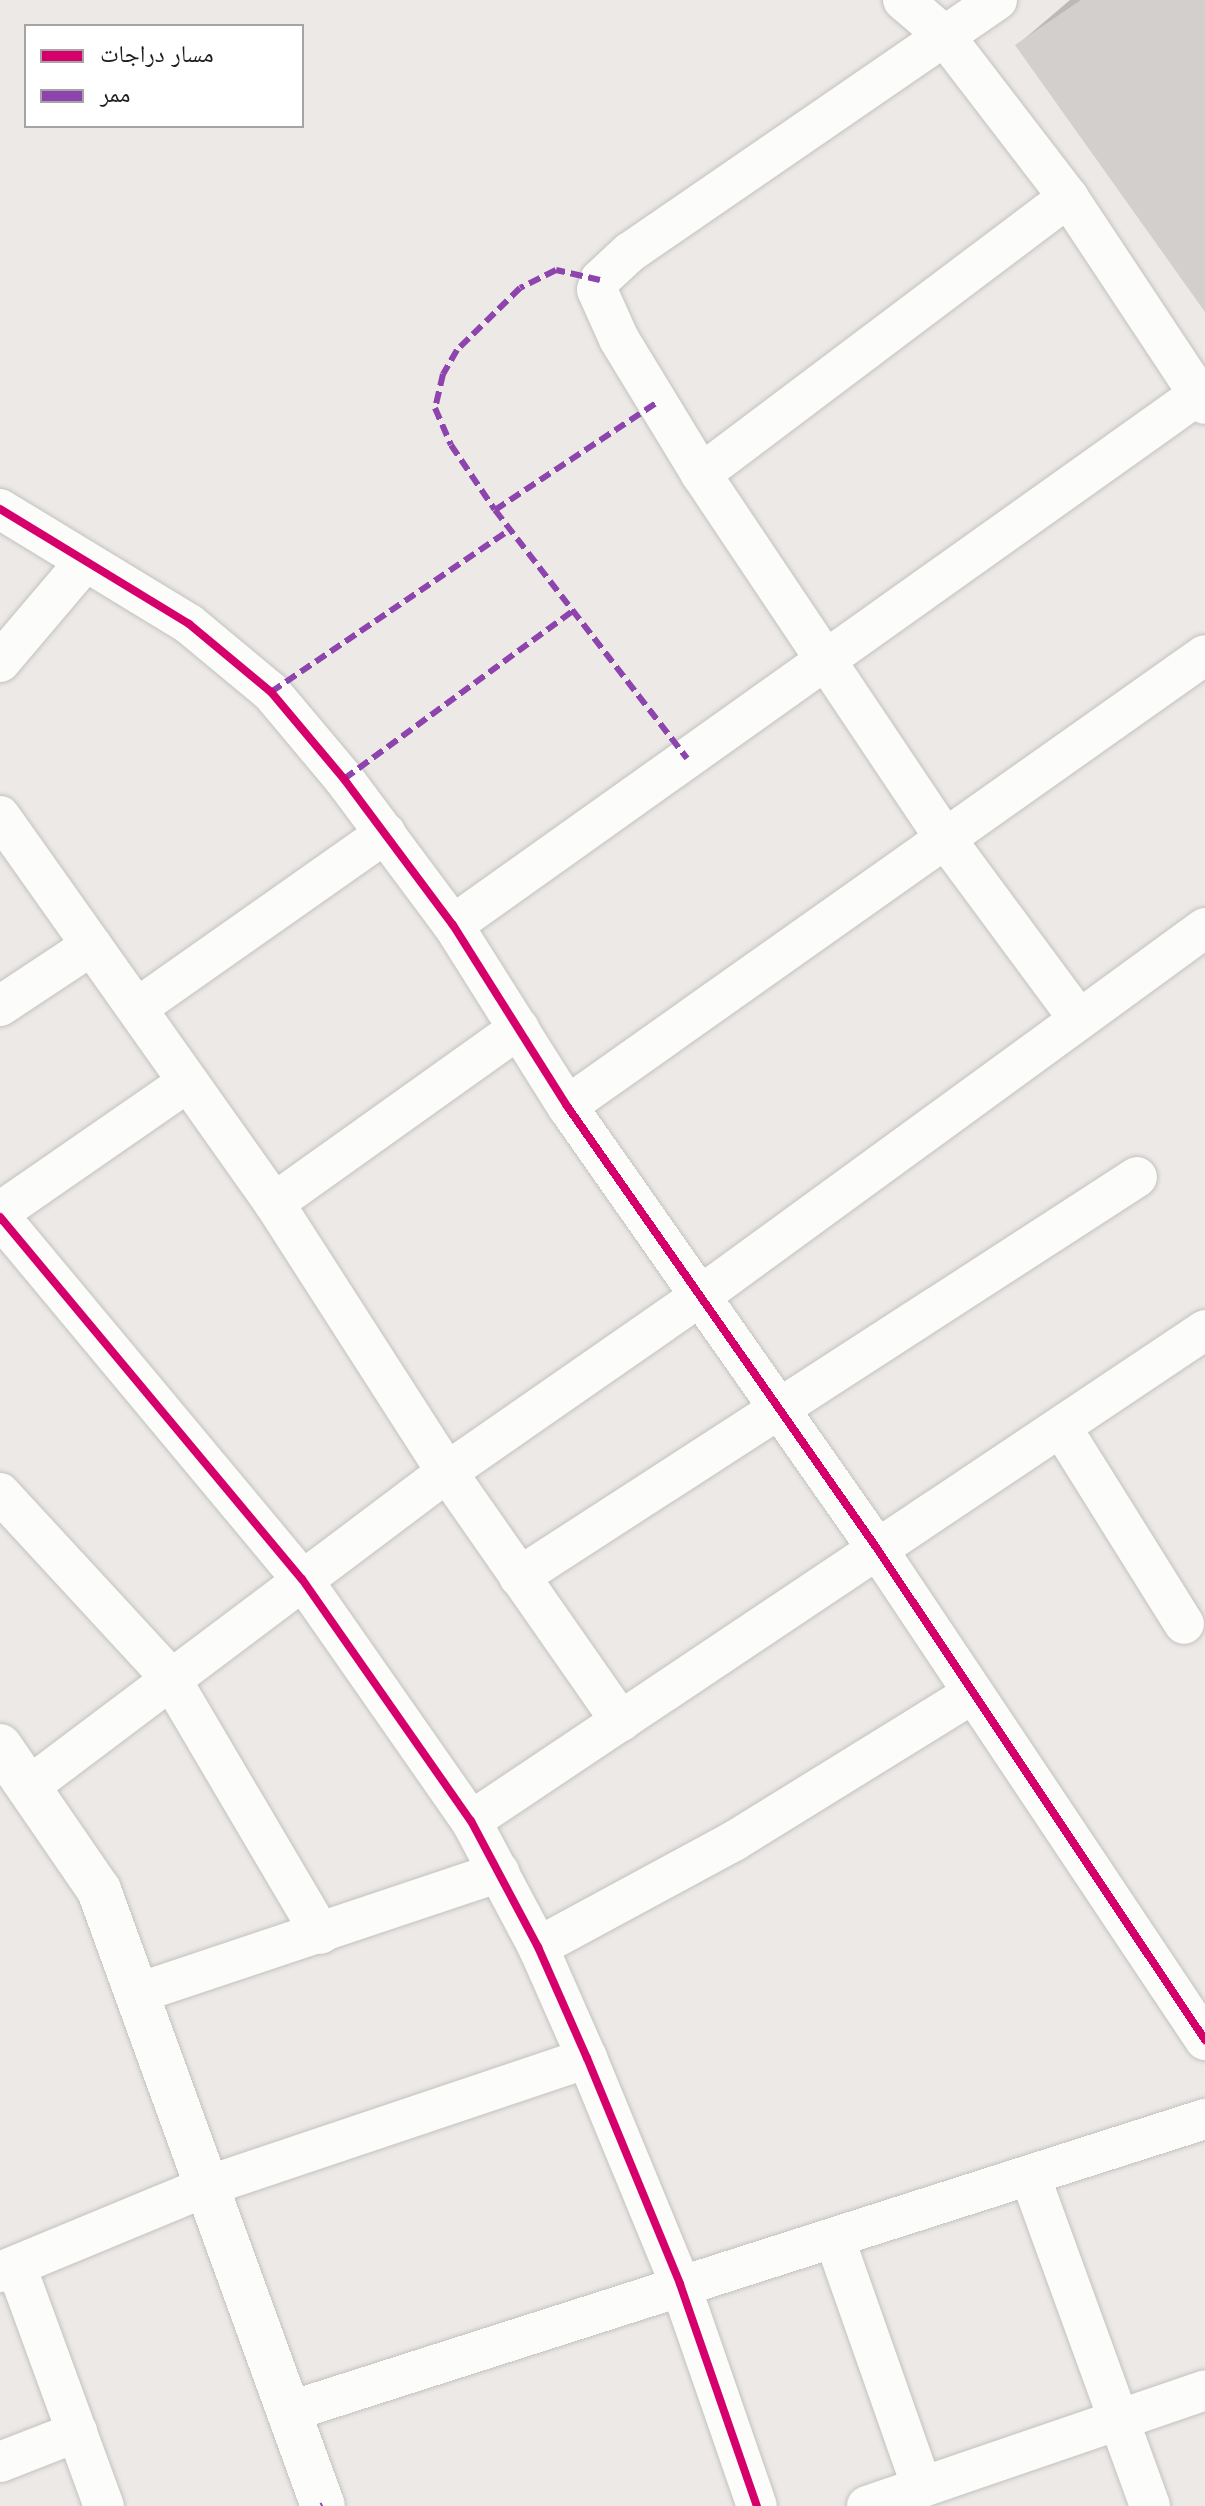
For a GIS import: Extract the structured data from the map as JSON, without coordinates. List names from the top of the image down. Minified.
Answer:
{"legend":["مسار دراجات","ممر"]}
